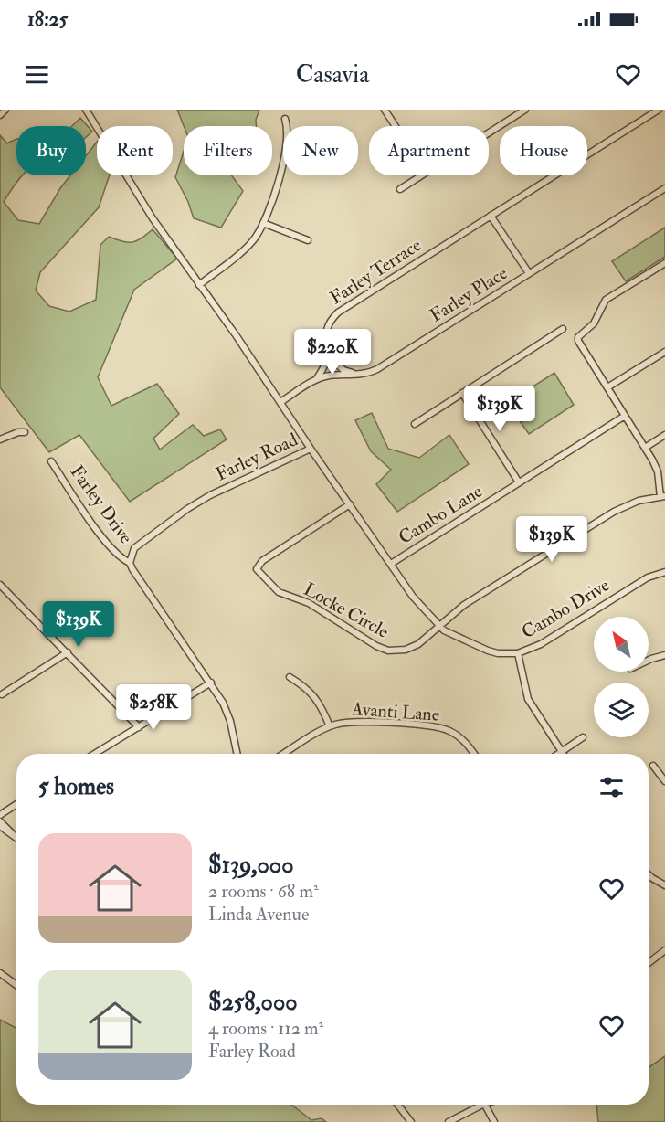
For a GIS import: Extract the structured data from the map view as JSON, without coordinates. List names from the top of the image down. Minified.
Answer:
{"streets":{"street":["Farley Terrace","Farley Place","Farley Road","Farley Drive","Cambo Lane","Cambo Drive","Locke Circle","Avanti Lane"]},"crossings":[["Farley Terrace","Farley Place"],["Farley Place","Farley Road"],["Farley Road","Farley Drive"],["Farley Road","Cambo Lane"],["Cambo Lane","Cambo Drive"],["Cambo Lane","Locke Circle"],["Cambo Drive","Locke Circle"]],"north":"top left","page":{"status":"18:25","header":"Casavia","chip":["Buy","Rent","Filters","New","Apartment","House"],"price":["$220K","$139K","$139K","$139K","$258K"],"heading":"5 homes","list":[{"name":"$139,000","note":"2 rooms · 68 m² · Linda Avenue"},{"name":"$258,000","note":"4 rooms · 112 m² · Farley Road"}]}}
